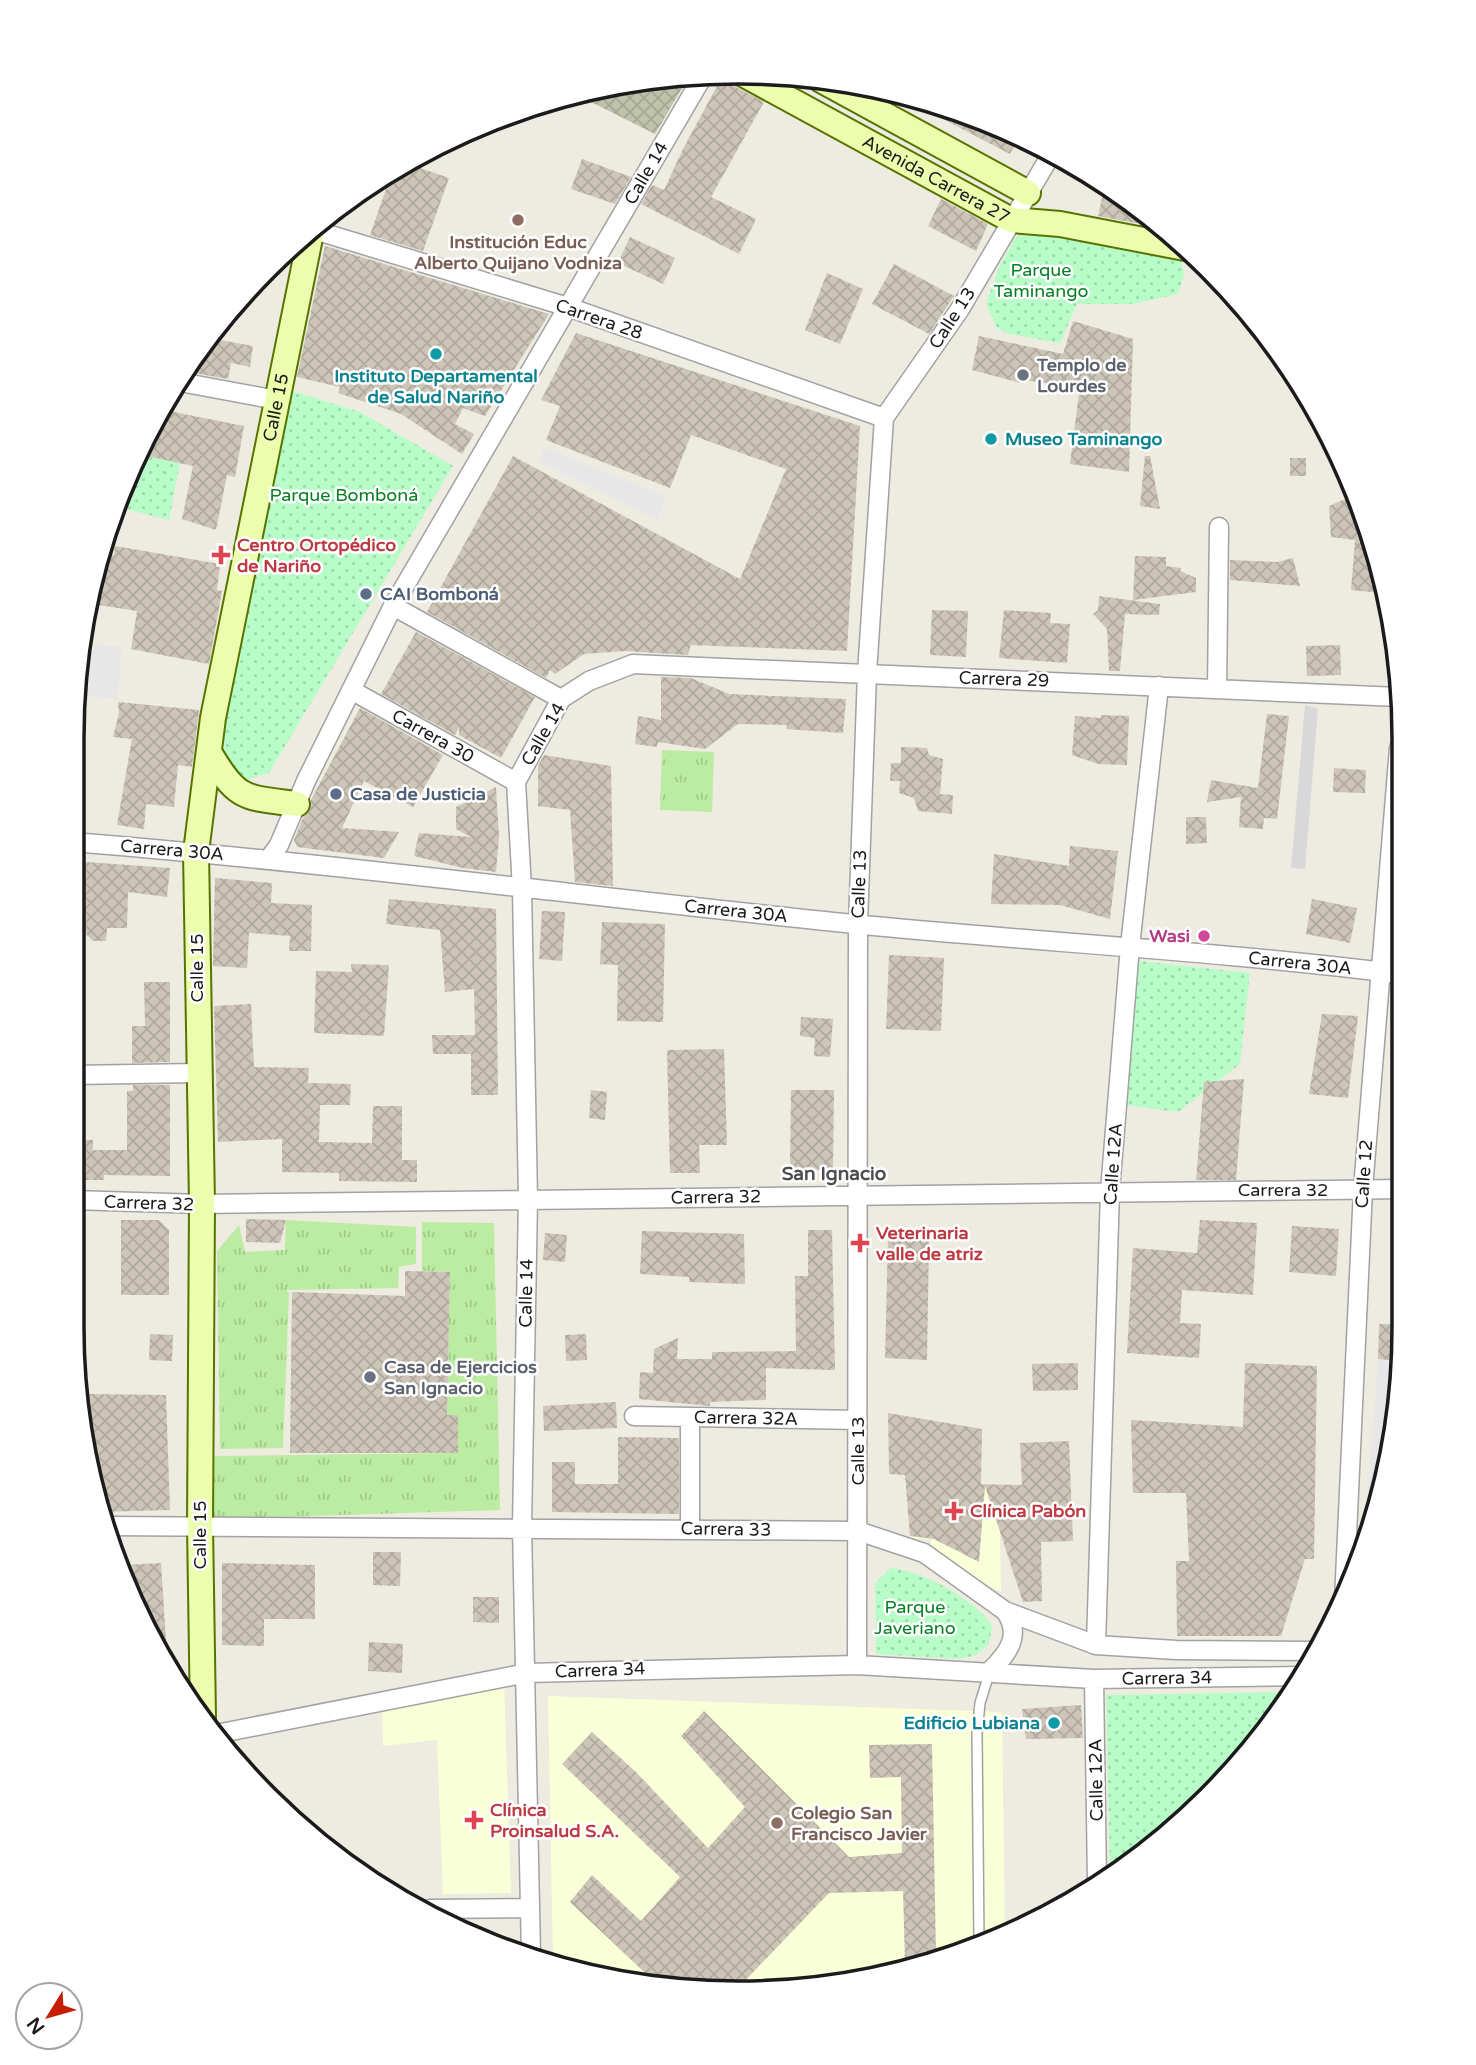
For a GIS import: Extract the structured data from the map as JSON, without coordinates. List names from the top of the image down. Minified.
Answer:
{"streets":{"street":["Calle 14","Avenida Carrera 27","Calle 13","Carrera 28","Calle 15","Carrera 29","Carrera 30","Carrera 30A","Calle 12A","Calle 12","Carrera 32","Carrera 32A","Carrera 33","Carrera 34"]},"crossings":[["Calle 14","Carrera 28"],["Calle 14","Carrera 29"],["Calle 14","Carrera 30"],["Calle 14","Carrera 30A"],["Calle 14","Carrera 32"],["Calle 14","Carrera 33"],["Calle 14","Carrera 34"],["Avenida Carrera 27","Calle 13"],["Calle 13","Carrera 28"],["Calle 13","Carrera 29"],["Calle 13","Carrera 30A"],["Calle 13","Carrera 32"],["Calle 13","Carrera 32A"],["Calle 13","Carrera 33"],["Calle 13","Carrera 34"],["Calle 15","Carrera 30A"],["Calle 15","Carrera 32"],["Calle 15","Carrera 33"],["Carrera 29","Calle 12A"],["Carrera 30A","Calle 12A"],["Carrera 30A","Calle 12"],["Calle 12A","Carrera 32"],["Calle 12A","Carrera 33"],["Calle 12A","Carrera 34"],["Calle 12","Carrera 32"]],"districts":["San Ignacio"],"parks":["Parque Taminango","Parque Bomboná","Parque Javeriano"],"places":{"other":["Institución Educ Alberto Quijano Vodniza","Instituto Departamental de Salud Nariño","Templo de Lourdes","Museo Taminango","CAI Bomboná","Casa de Justicia","Wasi","Casa de Ejercicios San Ignacio","Edificio Lubiana","Colegio San Francisco Javier"],"health":["Centro Ortopédico de Nariño","Veterinaria valle de atriz","Clínica Pabón","Clínica Proinsalud S.A."]},"north":"bottom left"}
